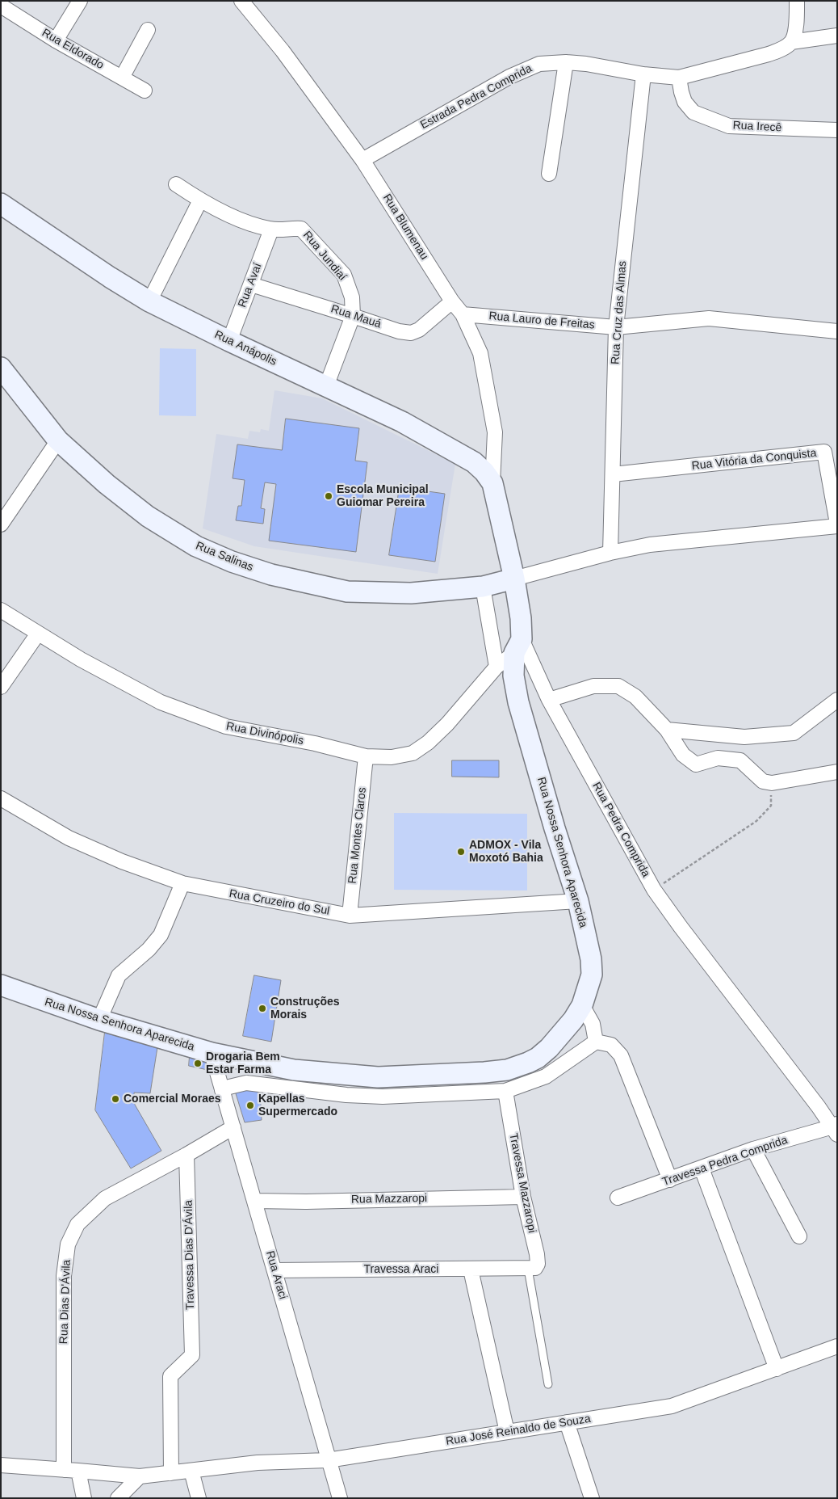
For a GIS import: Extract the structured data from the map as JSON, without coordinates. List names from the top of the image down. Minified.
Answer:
{"streets":{"street":["Rua Eldorado","Estrada Pedra Comprida","Rua Irecê","Rua Blumenau","Rua Jundiaí","Rua Avaí","Rua Cruz das Almas","Rua Mauá","Rua Lauro de Freitas","Rua Anápolis","Rua Vitória da Conquista","Rua Salinas","Rua Divinópolis","Rua Pedra Comprida","Rua Montes Claros","Rua Nossa Senhora Aparecida","Rua Cruzeiro do Sul","Travessa Pedra Comprida","Travessa Mazzaropi","Rua Mazzaropi","Travessa Dias D'Ávila","Travessa Araci","Rua Araci","Rua Dias D'Ávila","Rua José Reinaldo de Souza"]},"crossings":[["Estrada Pedra Comprida","Rua Irecê"],["Estrada Pedra Comprida","Rua Blumenau"],["Estrada Pedra Comprida","Rua Cruz das Almas"],["Rua Blumenau","Rua Mauá"],["Rua Blumenau","Rua Lauro de Freitas"],["Rua Blumenau","Rua Anápolis"],["Rua Blumenau","Rua Pedra Comprida"],["Rua Jundiaí","Rua Avaí"],["Rua Jundiaí","Rua Mauá"],["Rua Jundiaí","Rua Anápolis"],["Rua Avaí","Rua Mauá"],["Rua Avaí","Rua Anápolis"],["Rua Cruz das Almas","Rua Lauro de Freitas"],["Rua Cruz das Almas","Rua Vitória da Conquista"],["Rua Anápolis","Rua Pedra Comprida"],["Rua Salinas","Rua Pedra Comprida"],["Rua Divinópolis","Rua Pedra Comprida"],["Rua Divinópolis","Rua Montes Claros"],["Rua Divinópolis","Rua Nossa Senhora Aparecida"],["Rua Pedra Comprida","Rua Nossa Senhora Aparecida"],["Rua Pedra Comprida","Travessa Pedra Comprida"],["Rua Montes Claros","Rua Cruzeiro do Sul"],["Rua Nossa Senhora Aparecida","Rua Cruzeiro do Sul"],["Rua Nossa Senhora Aparecida","Rua Araci"],["Travessa Mazzaropi","Rua Mazzaropi"],["Travessa Mazzaropi","Travessa Araci"],["Rua Mazzaropi","Rua Araci"],["Travessa Dias D'Ávila","Rua Dias D'Ávila"],["Travessa Dias D'Ávila","Rua José Reinaldo de Souza"],["Travessa Araci","Rua Araci"],["Rua Araci","Rua Dias D'Ávila"],["Rua Araci","Rua José Reinaldo de Souza"],["Rua Dias D'Ávila","Rua José Reinaldo de Souza"]],"places":["Escola Municipal Guiomar Pereira","ADMOX - Vila Moxotó Bahia","Construções Morais","Drogaria Bem Estar Farma","Comercial Moraes","Kapellas Supermercado"]}
